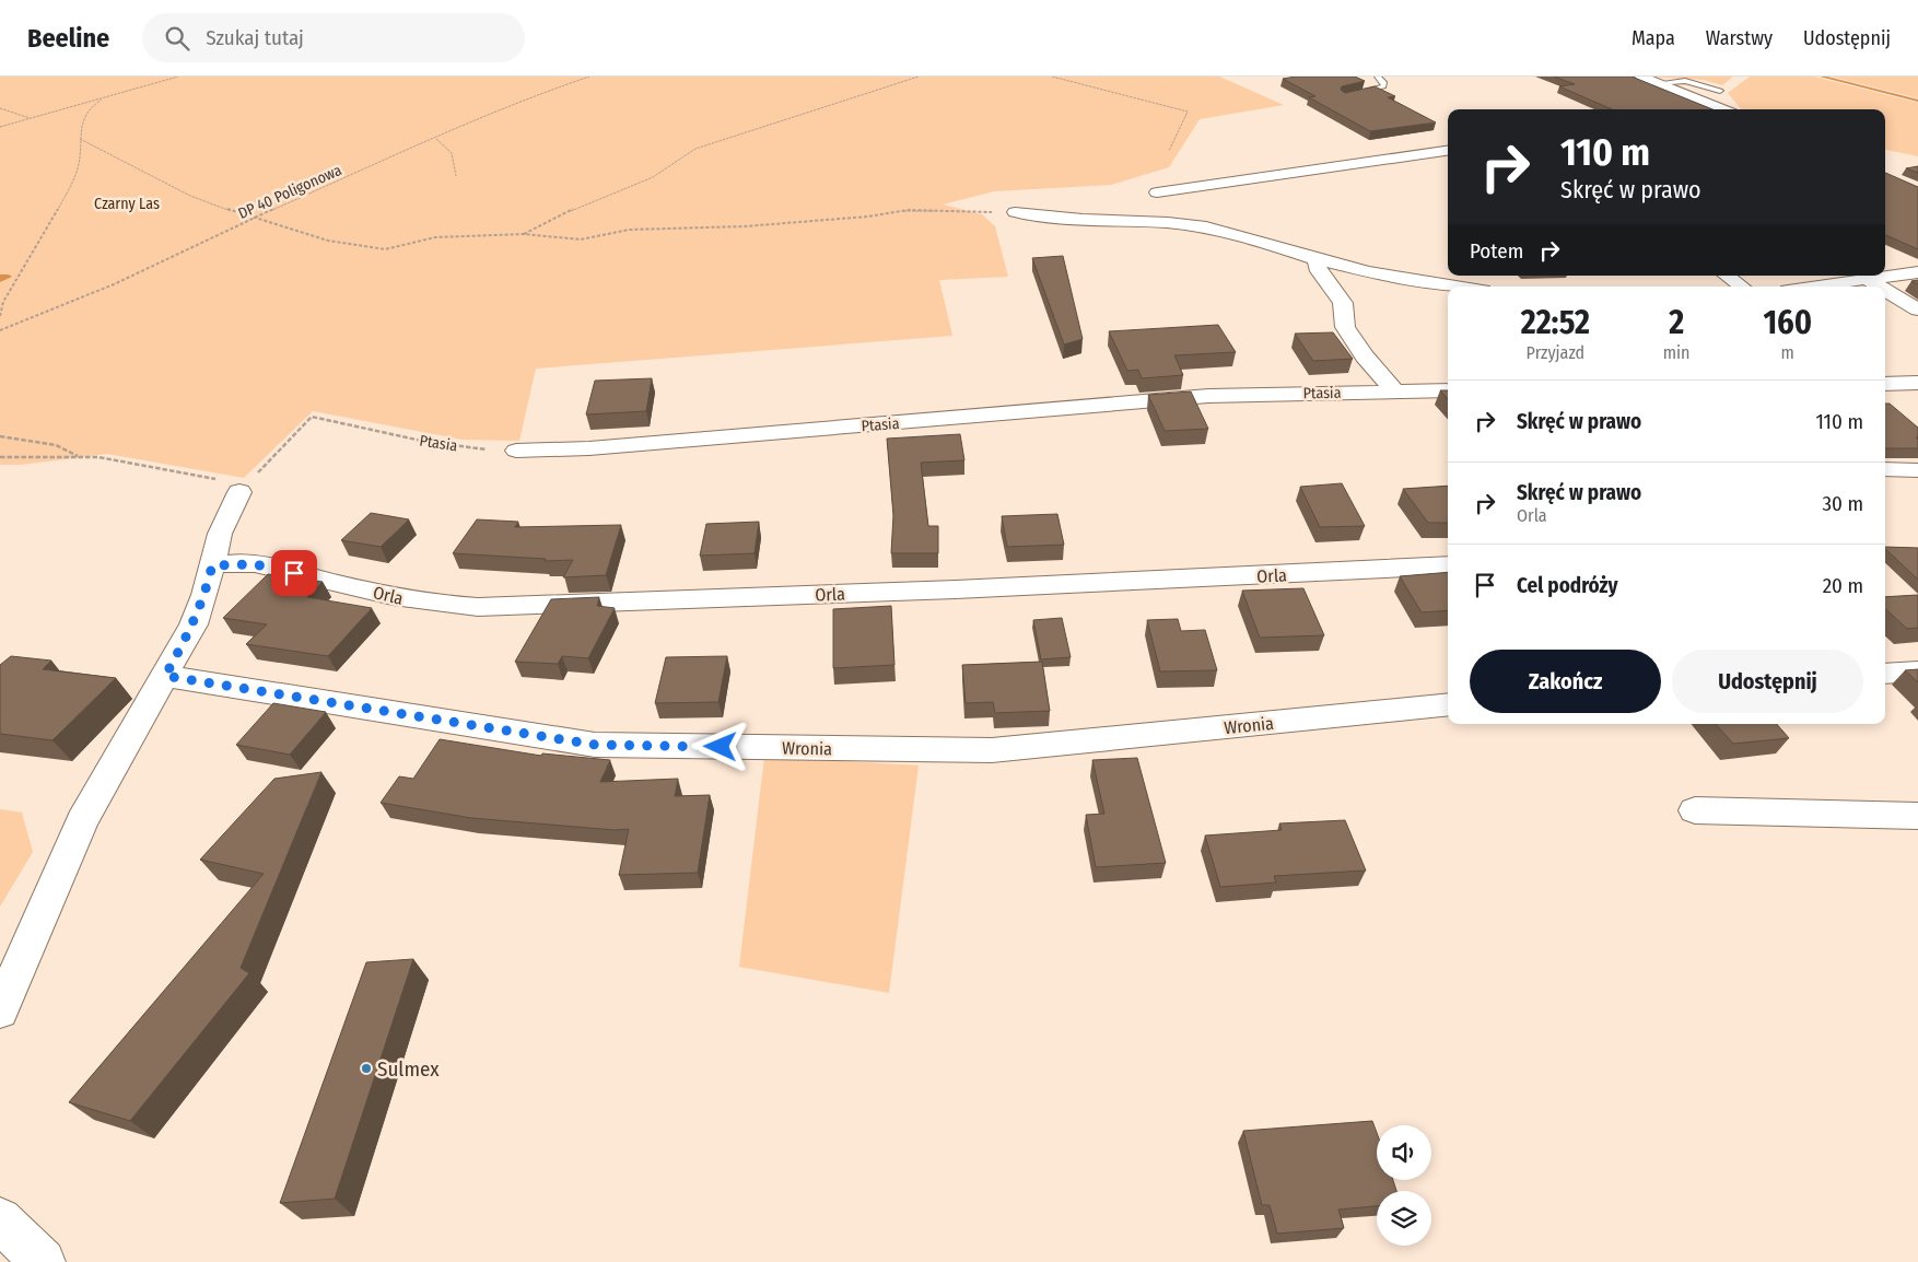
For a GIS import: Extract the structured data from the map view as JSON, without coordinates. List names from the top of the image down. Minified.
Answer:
{"streets":{"street":["Ptasia","Orla","Wronia"],"path":["DP 40 Poligonowa"]},"parks":["Czarny Las"],"places":["Sulmex"],"page":{"header":"Beeline","search":"Szukaj tutaj","nav":["Mapa","Warstwy","Udostępnij"],"turn":["110 m","Skręć w prawo"],"then":"Potem","eta":["22:52","Przyjazd","2","min","160","m"],"list":[{"name":"Skręć w prawo","value":"110 m"},{"name":"Skręć w prawo","note":"Orla","value":"30 m"},{"name":"Cel podróży","value":"20 m"}],"buttons":["Zakończ","Udostępnij"]}}
